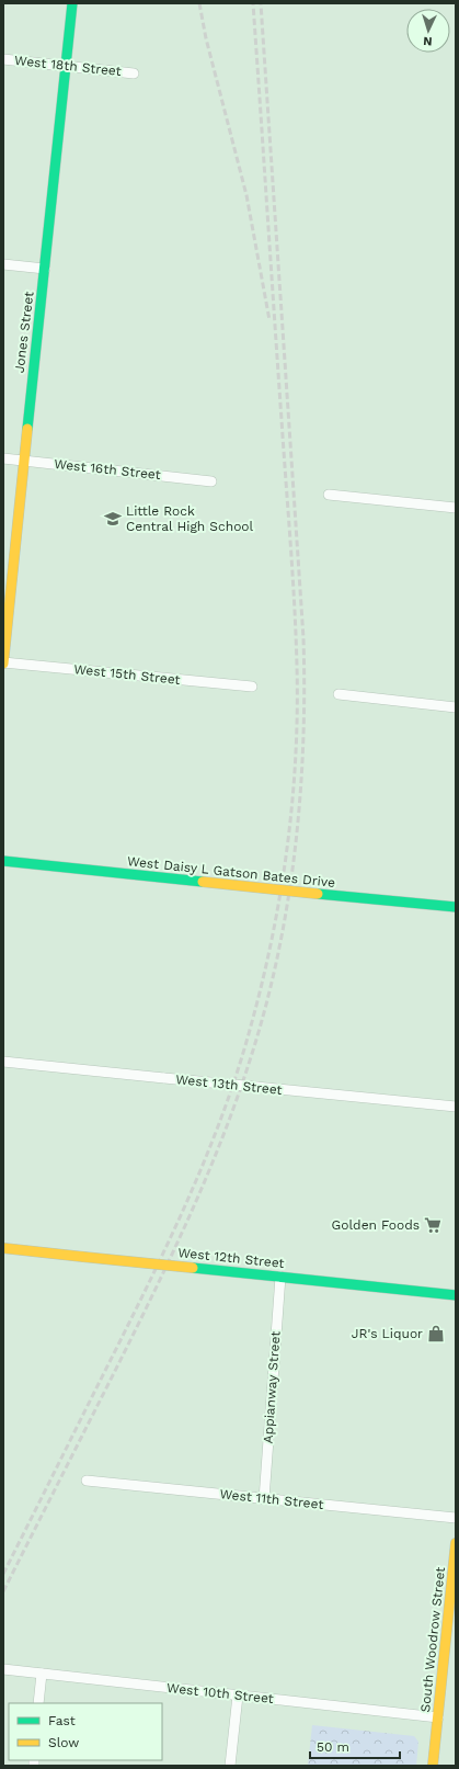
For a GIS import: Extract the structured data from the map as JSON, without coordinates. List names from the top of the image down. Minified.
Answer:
{"streets":{"street":["West 18th Street","Jones Street","West 16th Street","West 15th Street","West Daisy L Gatson Bates Drive","West 13th Street","West 12th Street","Appianway Street","West 11th Street","South Woodrow Street","West 10th Street"]},"crossings":[["West 18th Street","Jones Street"],["Jones Street","West 16th Street"],["Jones Street","West 15th Street"],["West 12th Street","Appianway Street"],["Appianway Street","West 11th Street"],["South Woodrow Street","West 10th Street"]],"places":{"school or university":["Little Rock Central High School"],"supermarket":["Golden Foods"],"shop":["JR's Liquor"]},"legend":["Fast","Slow"],"scale_bar":"50 m","north":"bottom"}
